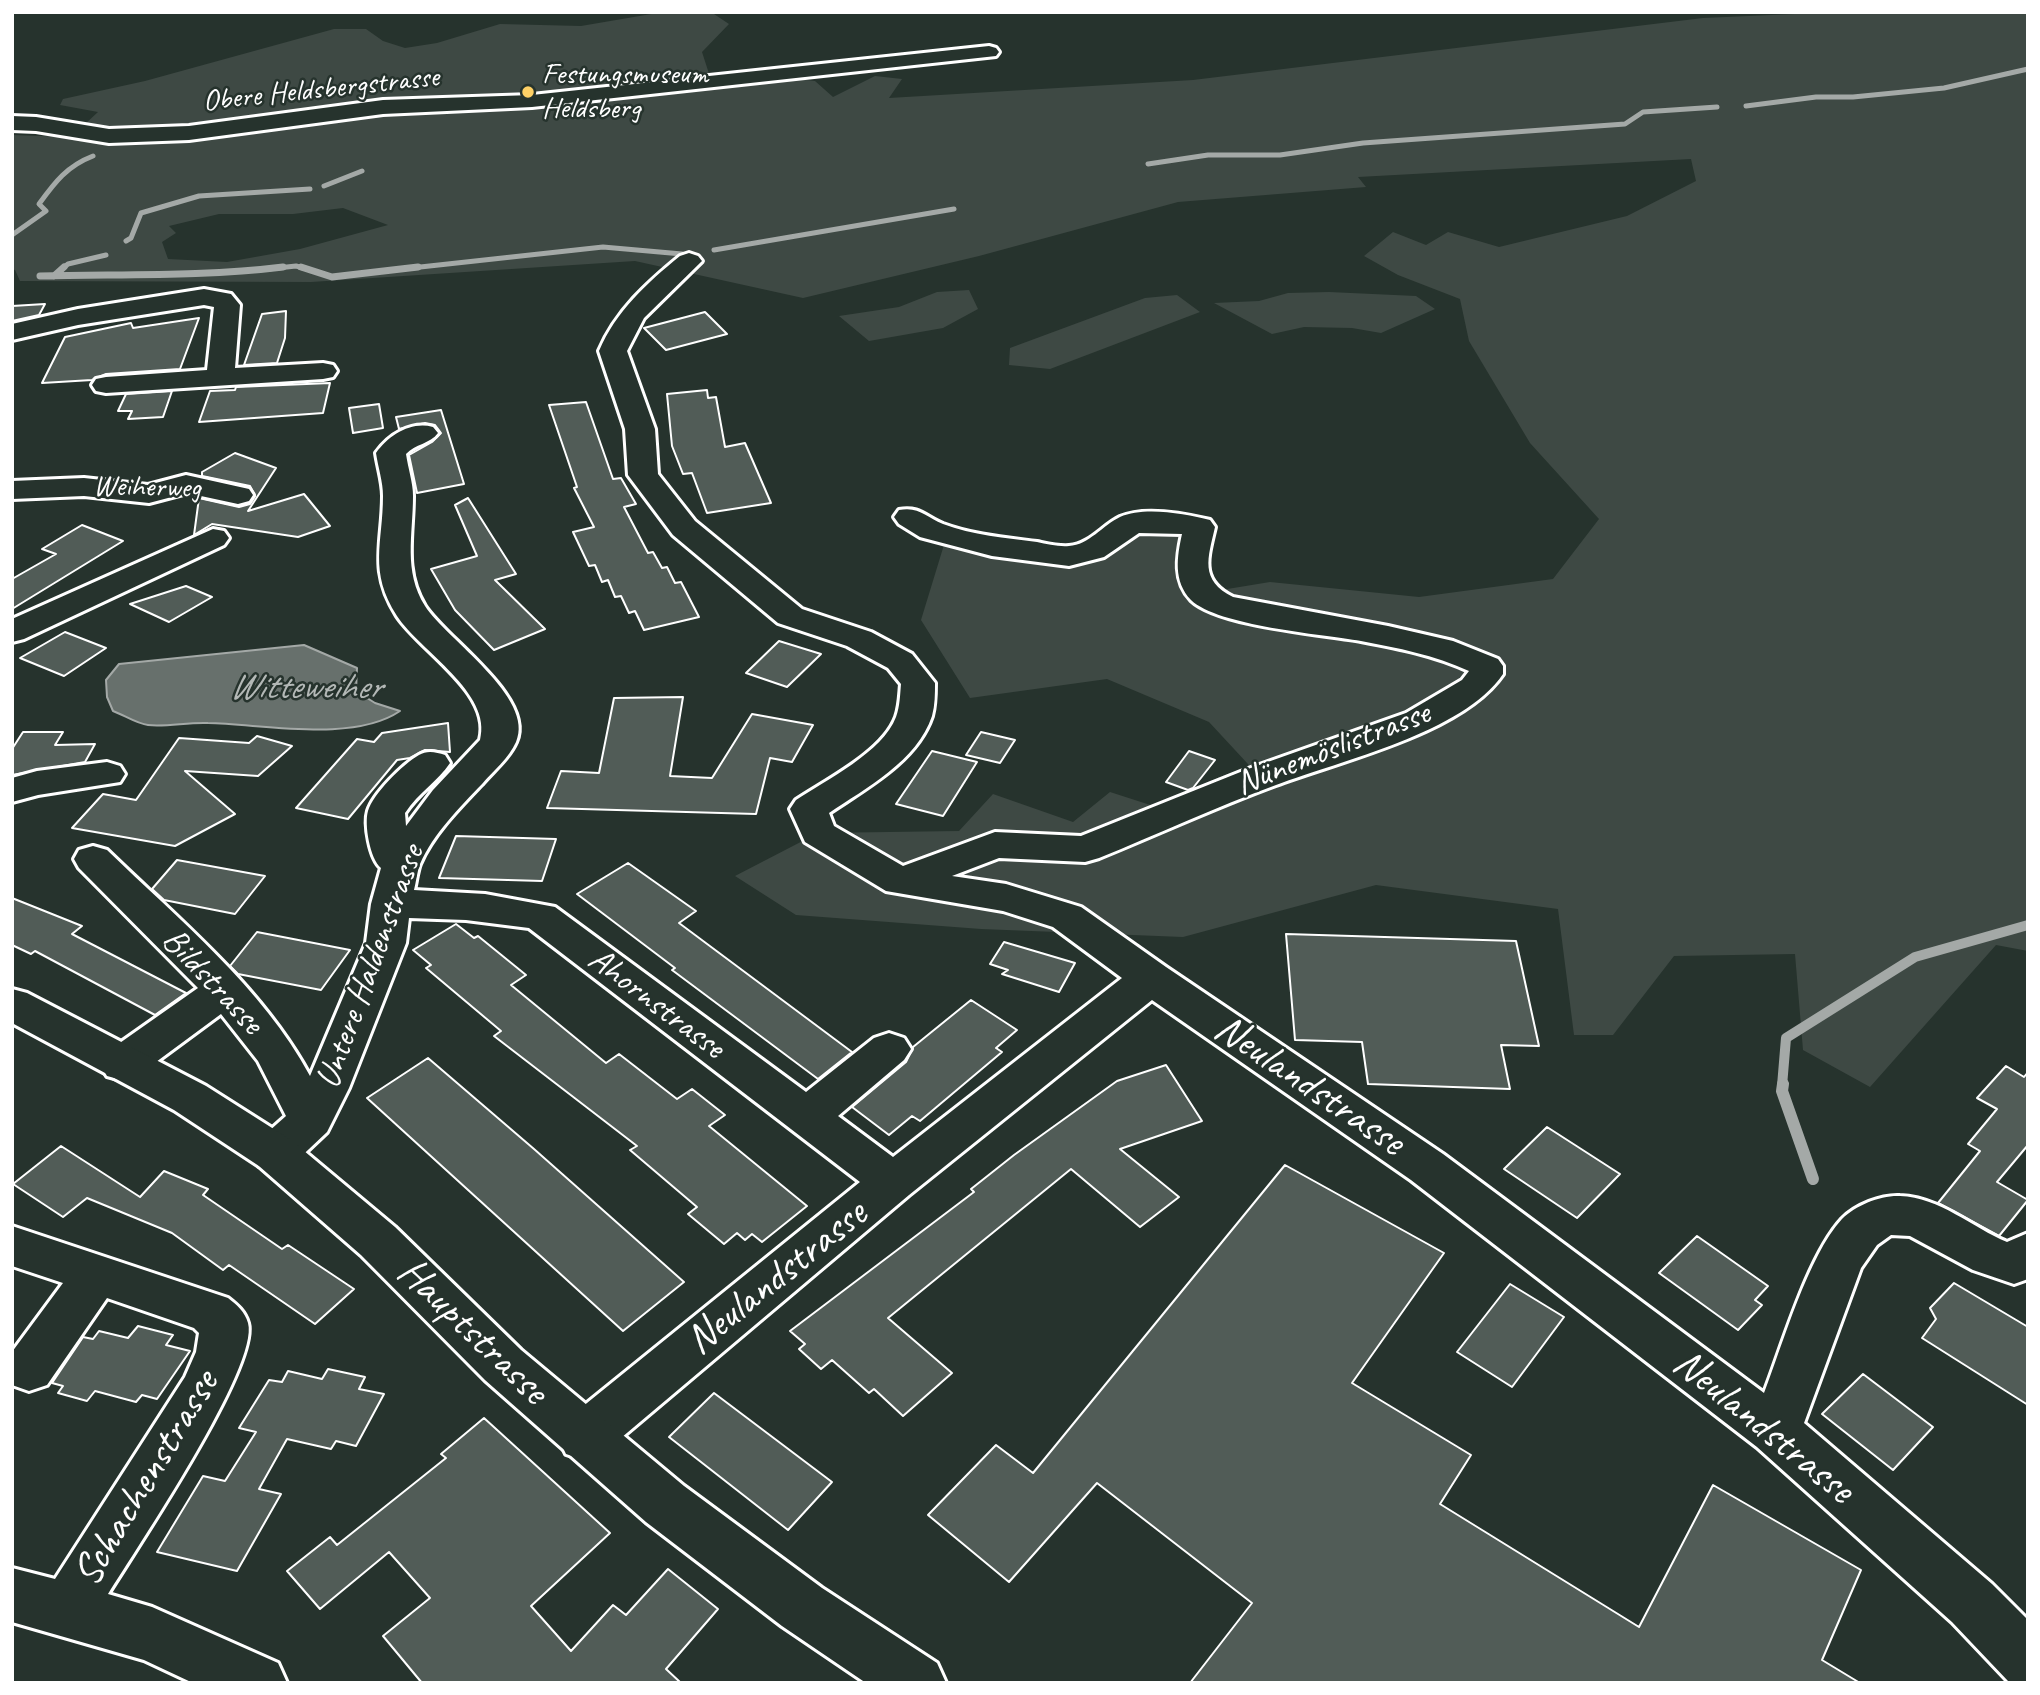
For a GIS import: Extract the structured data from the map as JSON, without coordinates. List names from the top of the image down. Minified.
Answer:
{"streets":{"street":["Obere Heldsbergstrasse","Weiherweg","Nünemöslistrasse","Untere Haldenstrasse","Bildstrasse","Ahornstrasse","Neulandstrasse","Hauptstrasse","Schachenstrasse"]},"crossings":[["Untere Haldenstrasse","Bildstrasse"],["Untere Haldenstrasse","Ahornstrasse"],["Untere Haldenstrasse","Hauptstrasse"],["Bildstrasse","Hauptstrasse"],["Ahornstrasse","Neulandstrasse"],["Neulandstrasse","Hauptstrasse"]],"water":["Witteweiher"],"places":["Festungsmuseum Heldsberg"]}
